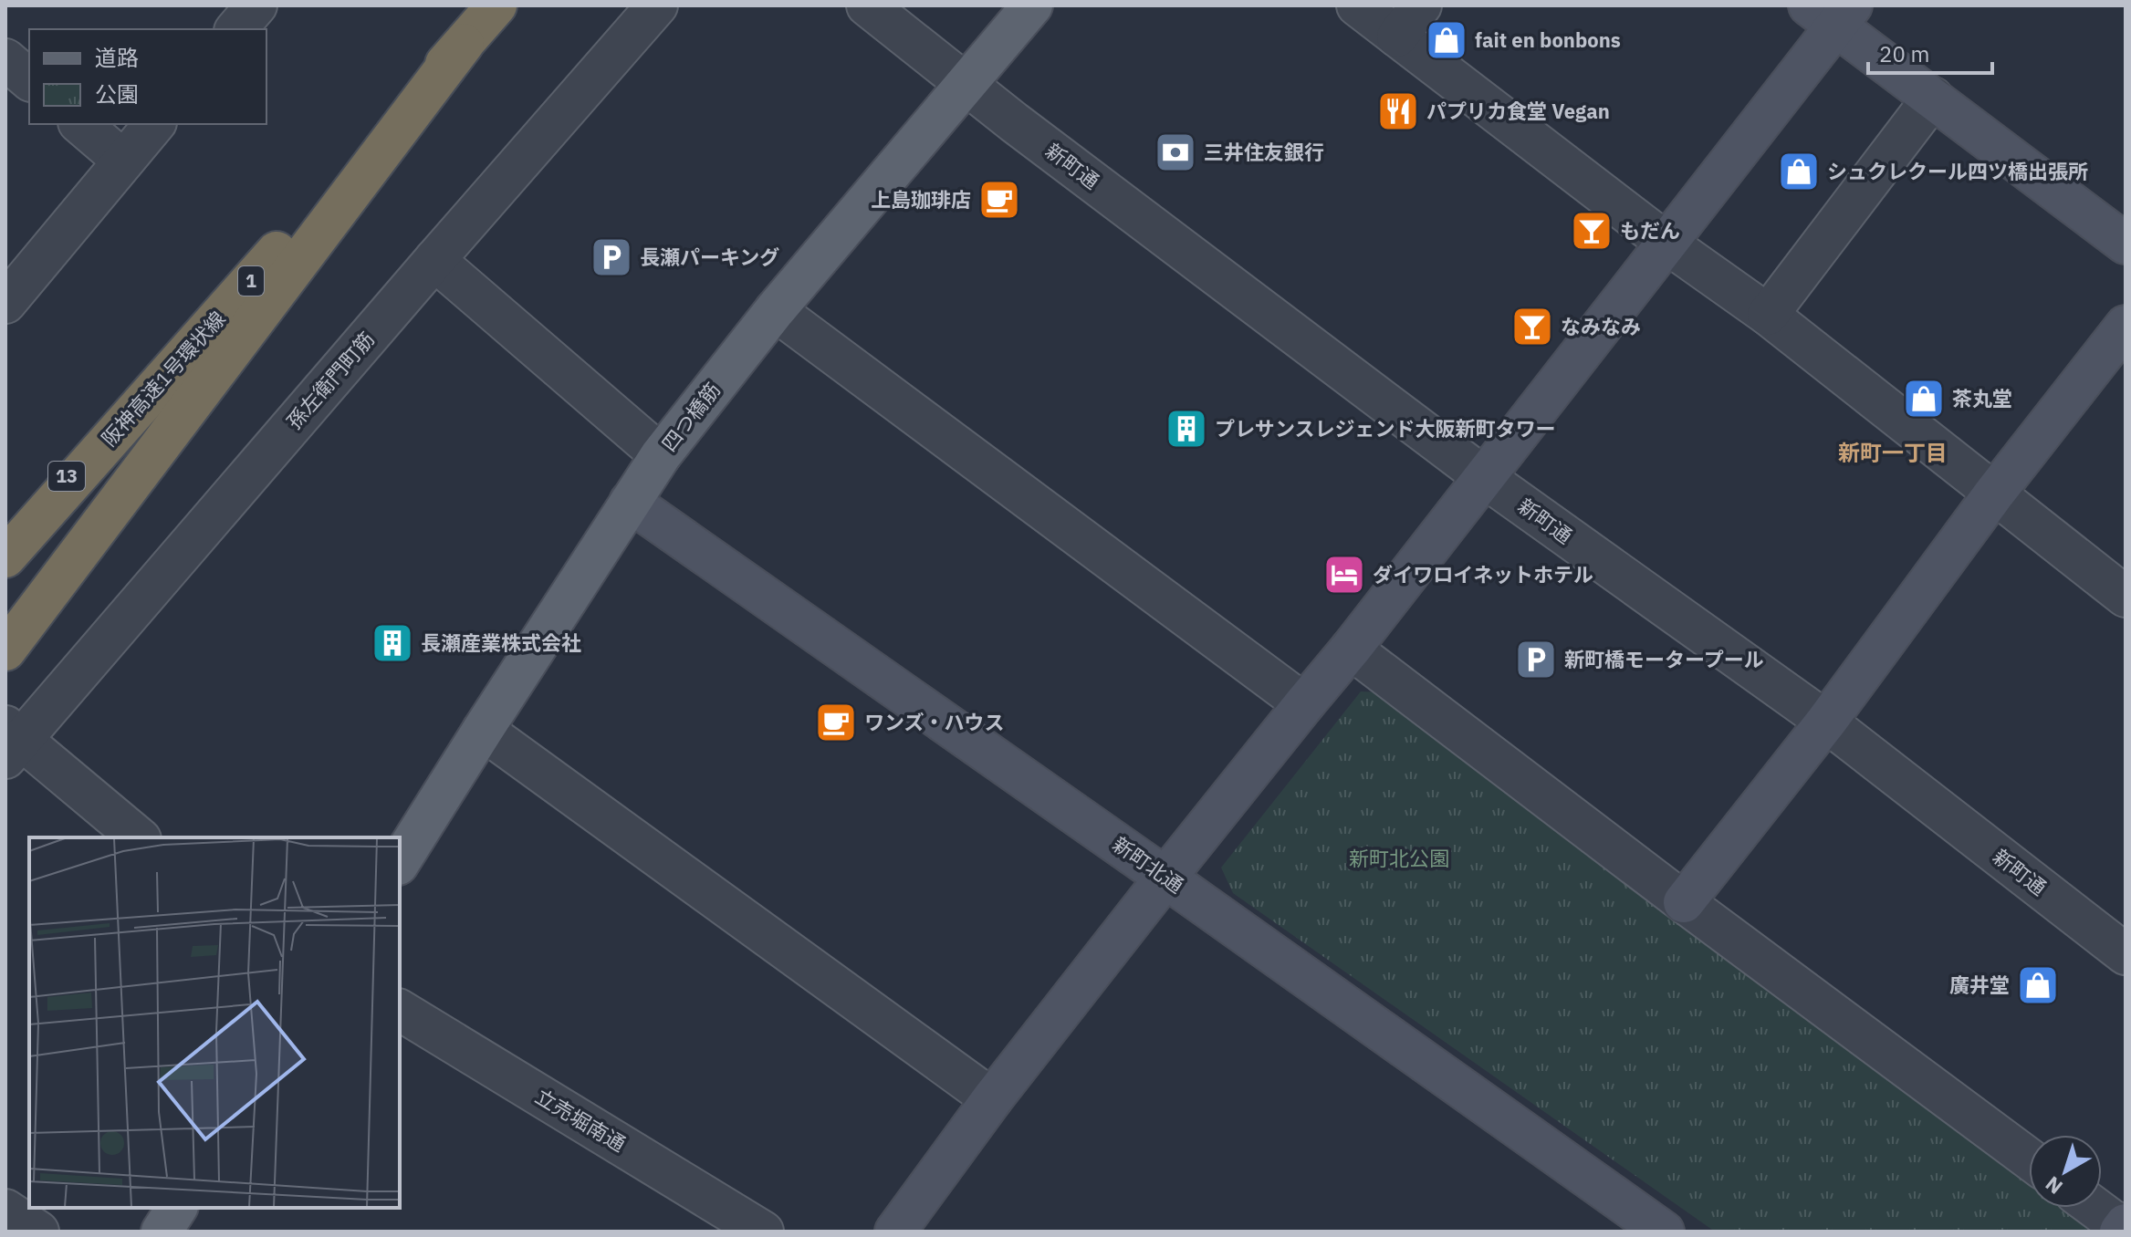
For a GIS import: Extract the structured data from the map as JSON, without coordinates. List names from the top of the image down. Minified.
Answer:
{"streets":{"highway":["1","阪神高速1号環状線","13"],"main road":["四つ橋筋"],"street":["新町通","孫左衛門町筋","新町北通","立売堀南通"]},"crossings":[["新町通","四つ橋筋"],["阪神高速1号環状線","13"],["四つ橋筋","新町北通"]],"districts":["新町一丁目"],"parks":["新町北公園"],"places":{"shop":["fait en bonbons","シュクレクール四ツ橋出張所","茶丸堂","廣井堂"],"restaurant":["パプリカ食堂 Vegan"],"bank":["三井住友銀行"],"cafe":["上島珈琲店","ワンズ・ハウス"],"bar":["もだん","なみなみ"],"parking":["長瀬パーキング","新町橋モータープール"],"building":["プレサンスレジェンド大阪新町タワー","長瀬産業株式会社"],"hotel":["ダイワロイネットホテル"]},"legend":["道路","公園"],"scale_bar":"20 m","north":"bottom left"}
